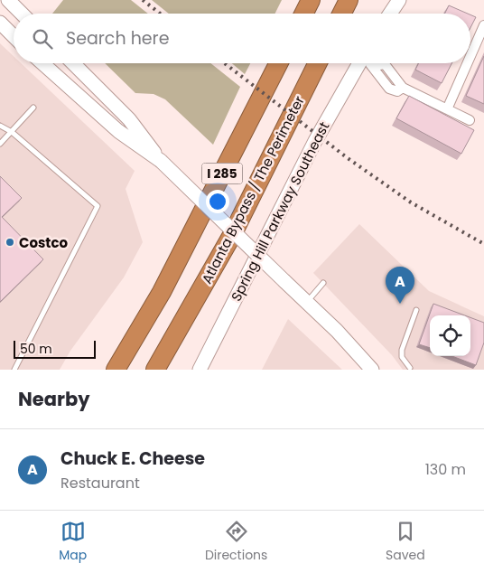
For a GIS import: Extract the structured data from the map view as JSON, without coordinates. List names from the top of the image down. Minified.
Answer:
{"streets":{"highway":["I 285","Atlanta Bypass / The Perimeter"],"main road":["Spring Hill Parkway Southeast"]},"places":["Costco"],"scale_bar":"50 m","page":{"search":"Search here","pins":"A","scale":"50 m","heading":"Nearby","list":[{"mark":"A","name":"Chuck E. Cheese","note":"Restaurant","value":"130 m"}],"nav":["Map","Directions","Saved"]}}
